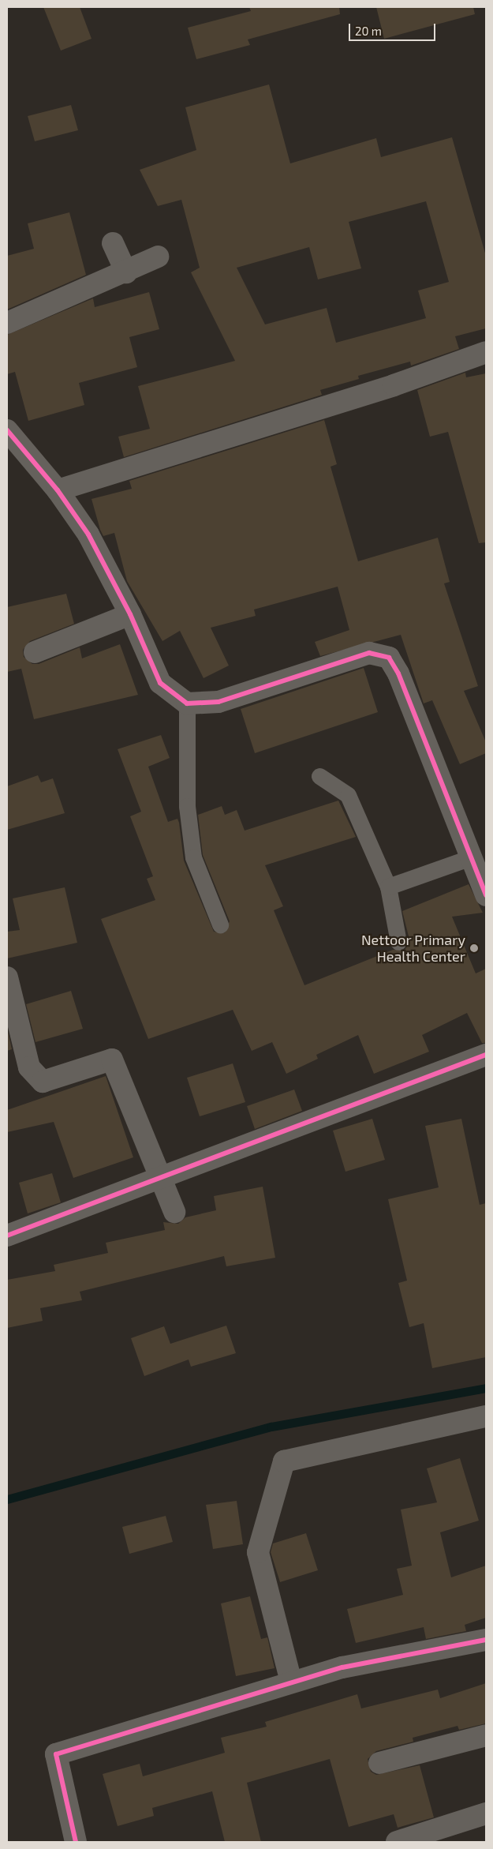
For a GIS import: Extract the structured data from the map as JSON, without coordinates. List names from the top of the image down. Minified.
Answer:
{"places":["Nettoor Primary Health Center"],"scale_bar":"20 m"}
